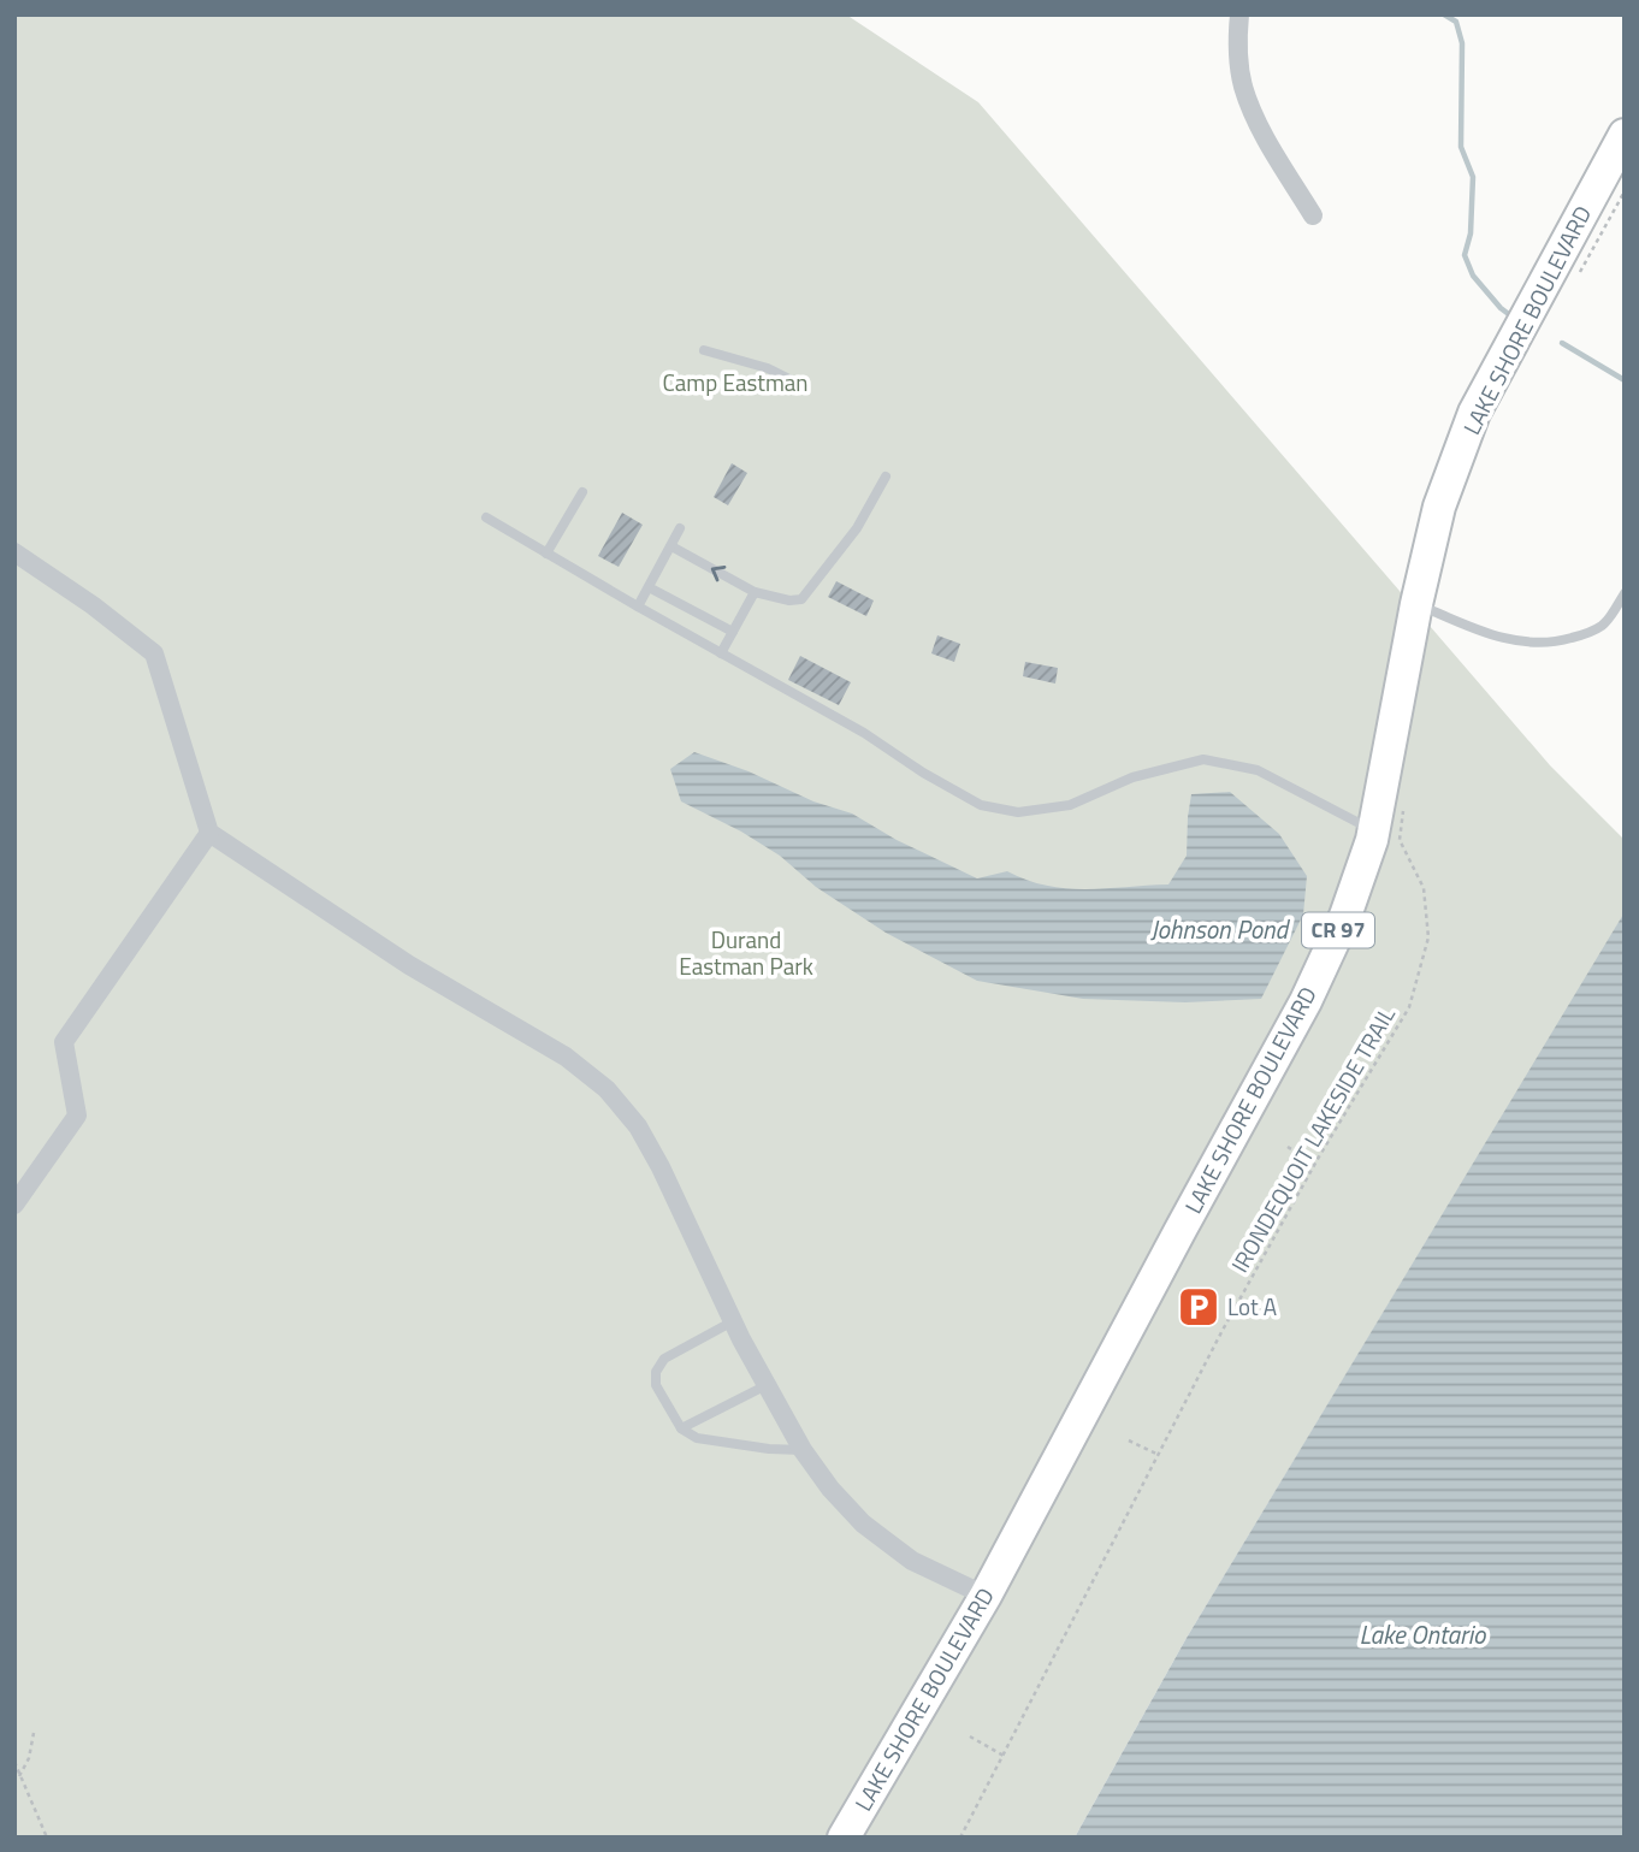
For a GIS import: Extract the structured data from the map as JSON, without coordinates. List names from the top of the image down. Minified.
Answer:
{"streets":{"main road":["LAKE SHORE BOULEVARD","CR 97"],"path":["IRONDEQUOIT LAKESIDE TRAIL"]},"water":["Johnson Pond","Lake Ontario"],"parks":["Camp Eastman","Durand Eastman Park"],"places":{"parking":["Lot A"]}}
